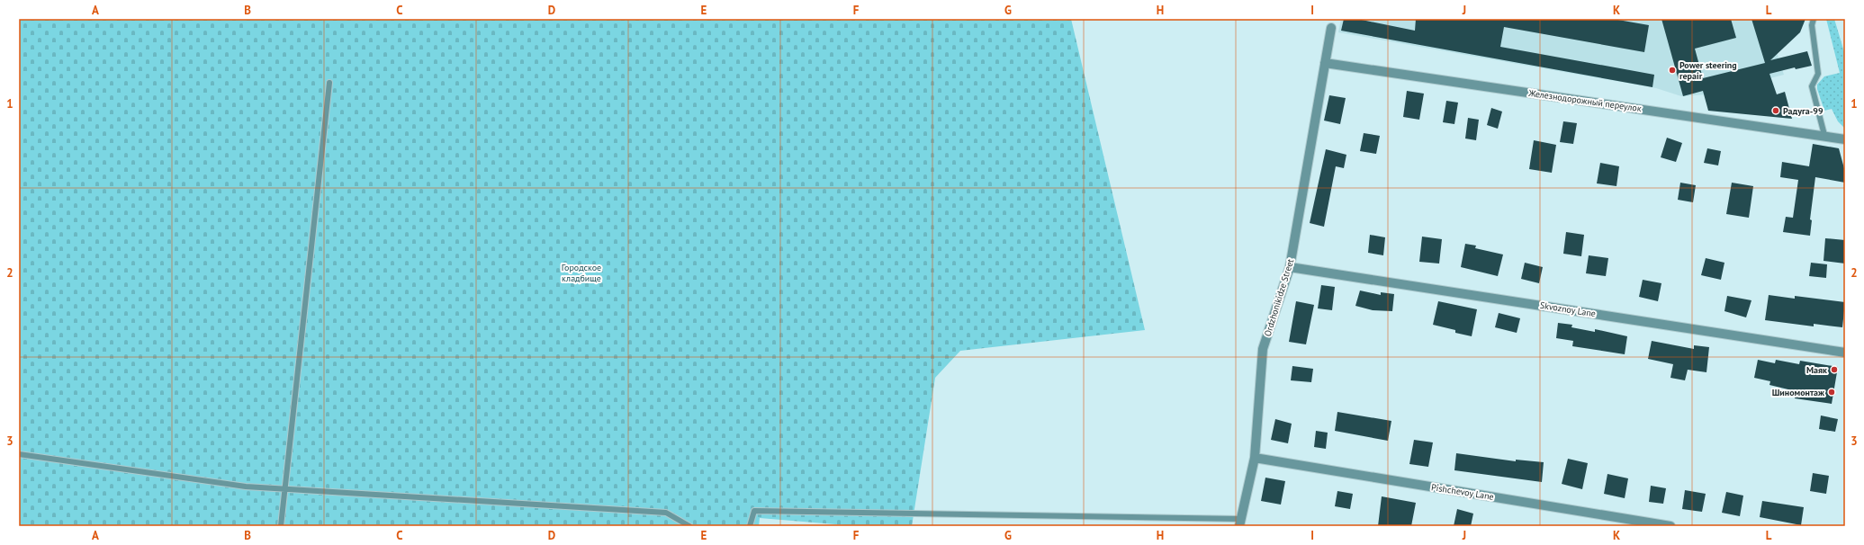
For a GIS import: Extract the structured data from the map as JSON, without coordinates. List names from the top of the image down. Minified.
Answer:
{"streets":{"street":["Железнодорожный переулок","Ordzhonikidze Street","Skvoznoy Lane","Pishchevoy Lane"]},"crossings":[["Железнодорожный переулок","Ordzhonikidze Street"],["Ordzhonikidze Street","Skvoznoy Lane"],["Ordzhonikidze Street","Pishchevoy Lane"]],"parks":["Городское кладбище"],"places":["Power steering repair","Радуга-99","Маяк","Шиномонтаж"],"grid":{"columns":["A","B","C","D","E","F","G","H","I","J","K","L"],"rows":["1","2","3"]}}
